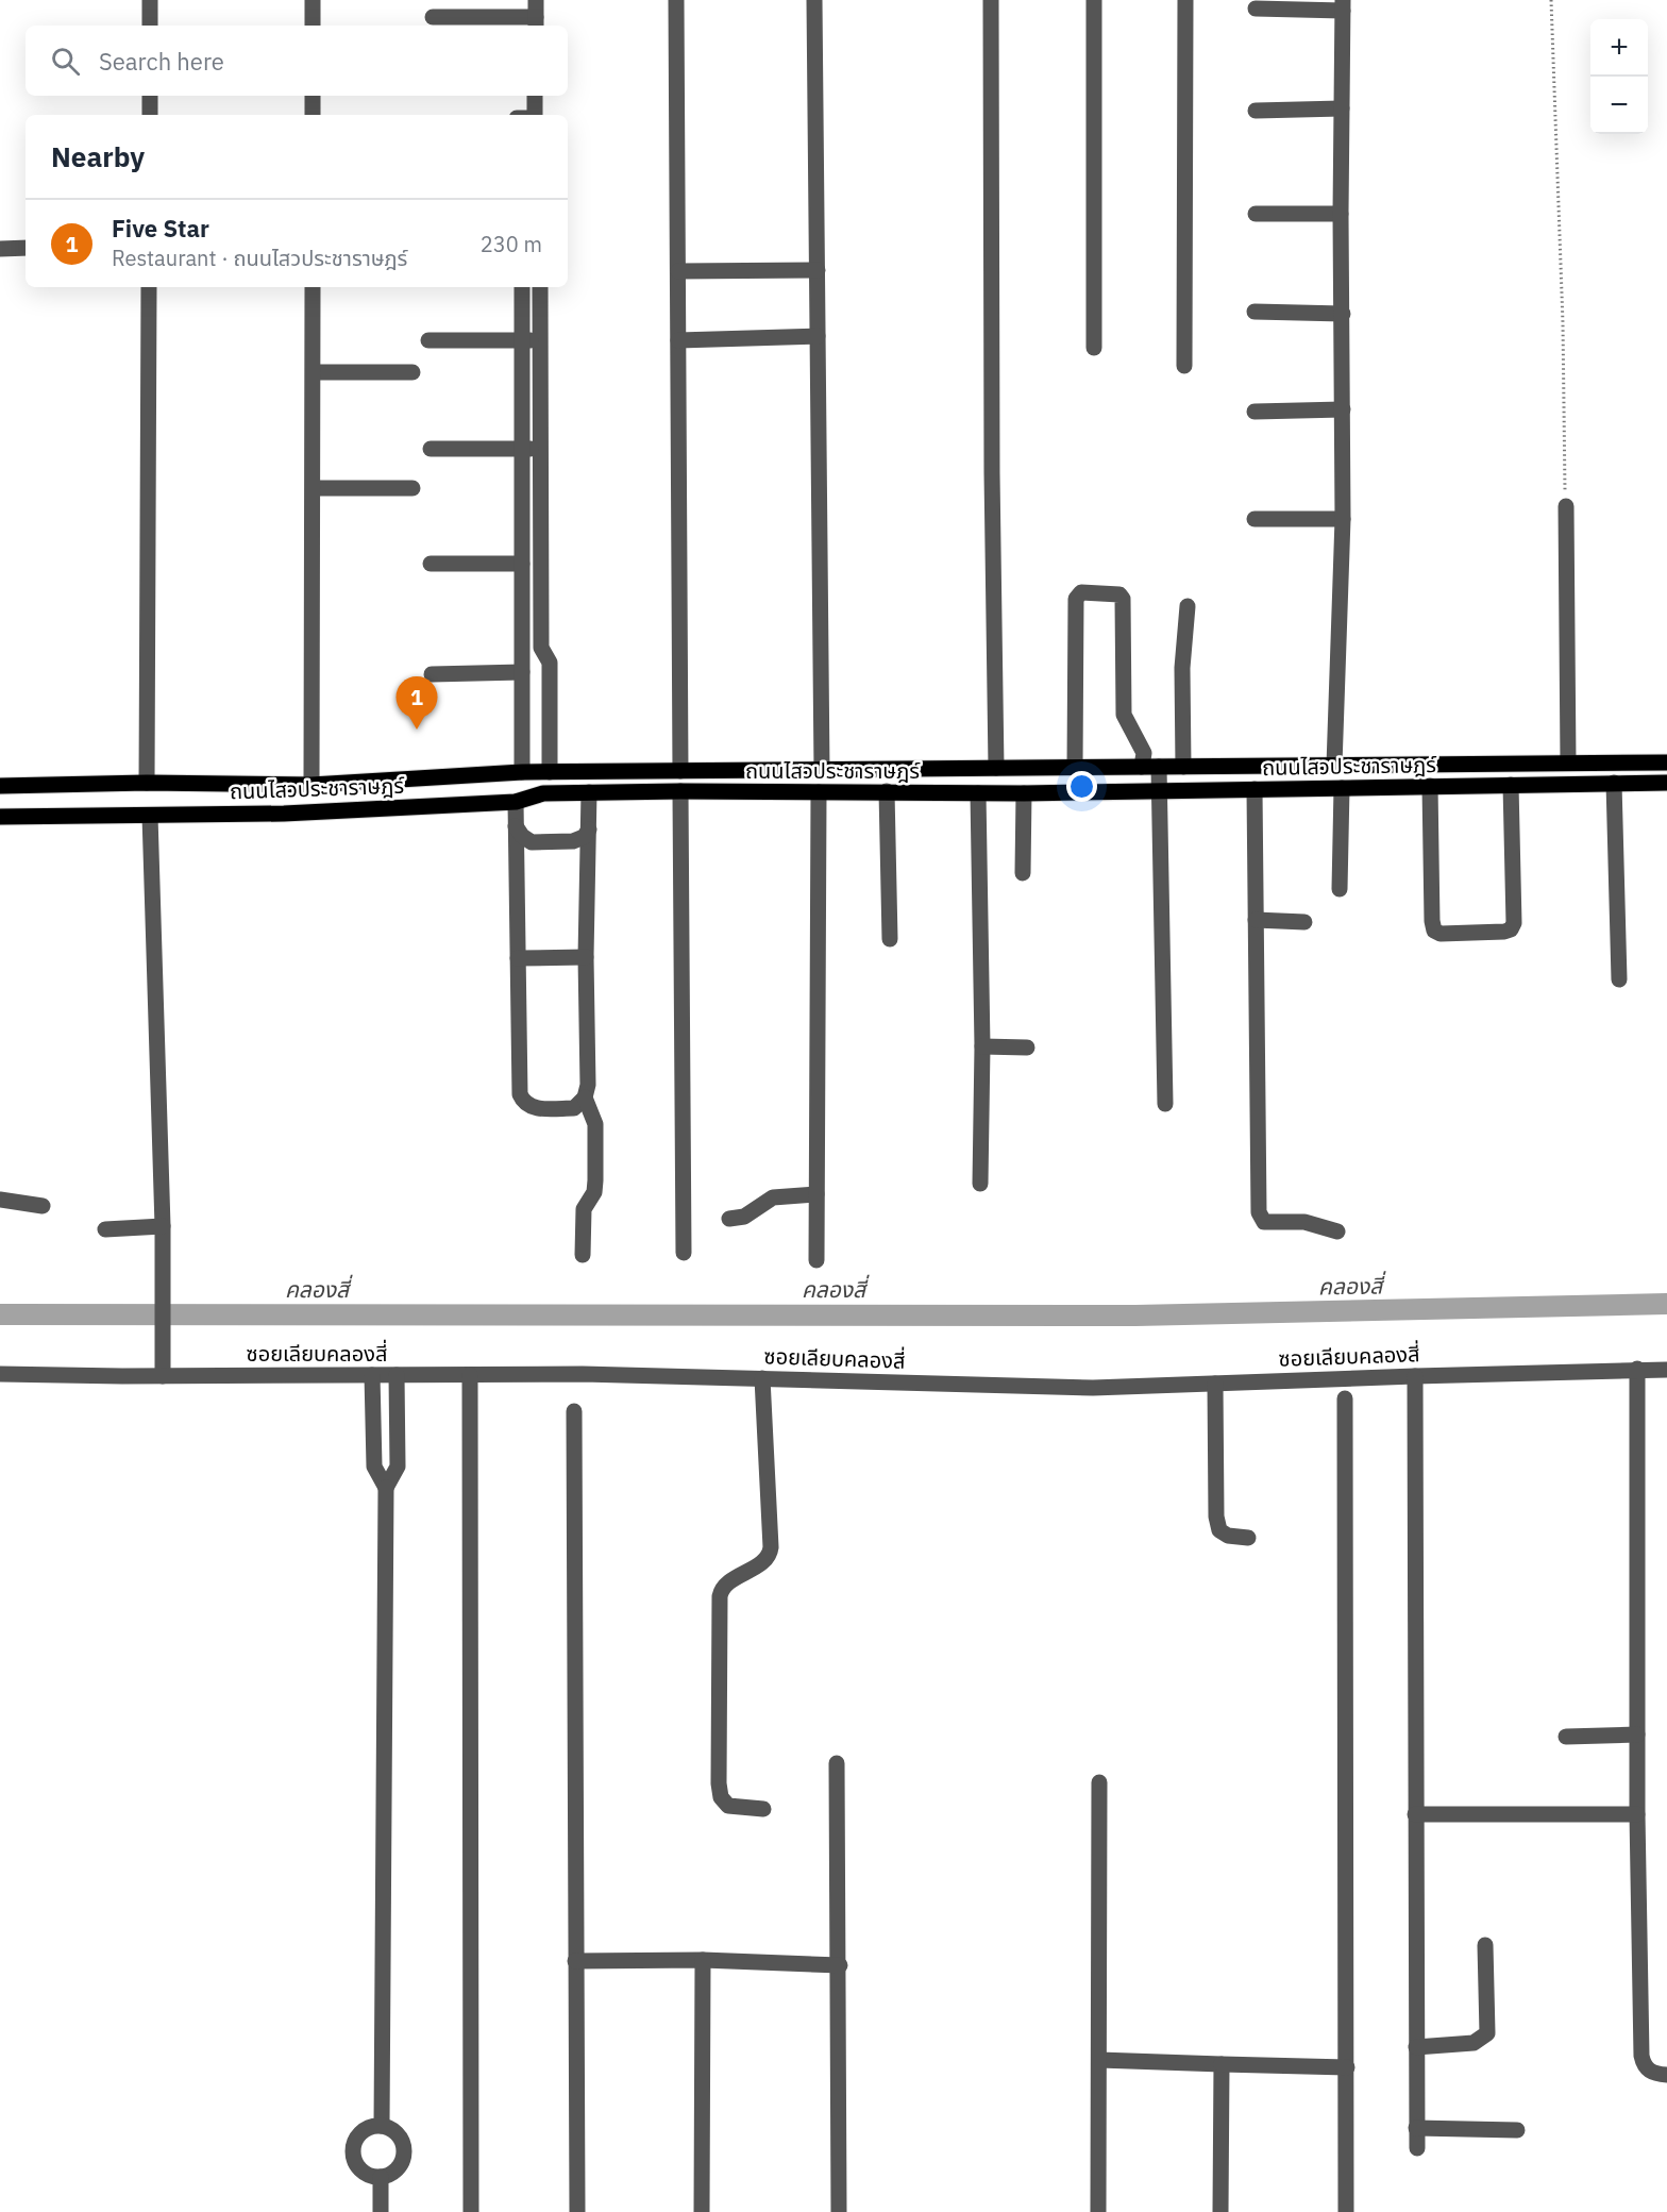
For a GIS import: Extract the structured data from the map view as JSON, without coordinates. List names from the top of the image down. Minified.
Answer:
{"streets":{"main road":["ถนนไสวประชาราษฎร์"],"street":["ซอยเลียบคลองสี่"]},"water":["คลองสี่"],"page":{"map_buttons":["+","−"],"search":"Search here","heading":"Nearby","list":[{"mark":"1","name":"Five Star","note":"Restaurant · ถนนไสวประชาราษฎร์","value":"230 m"}],"pins":"1"}}
